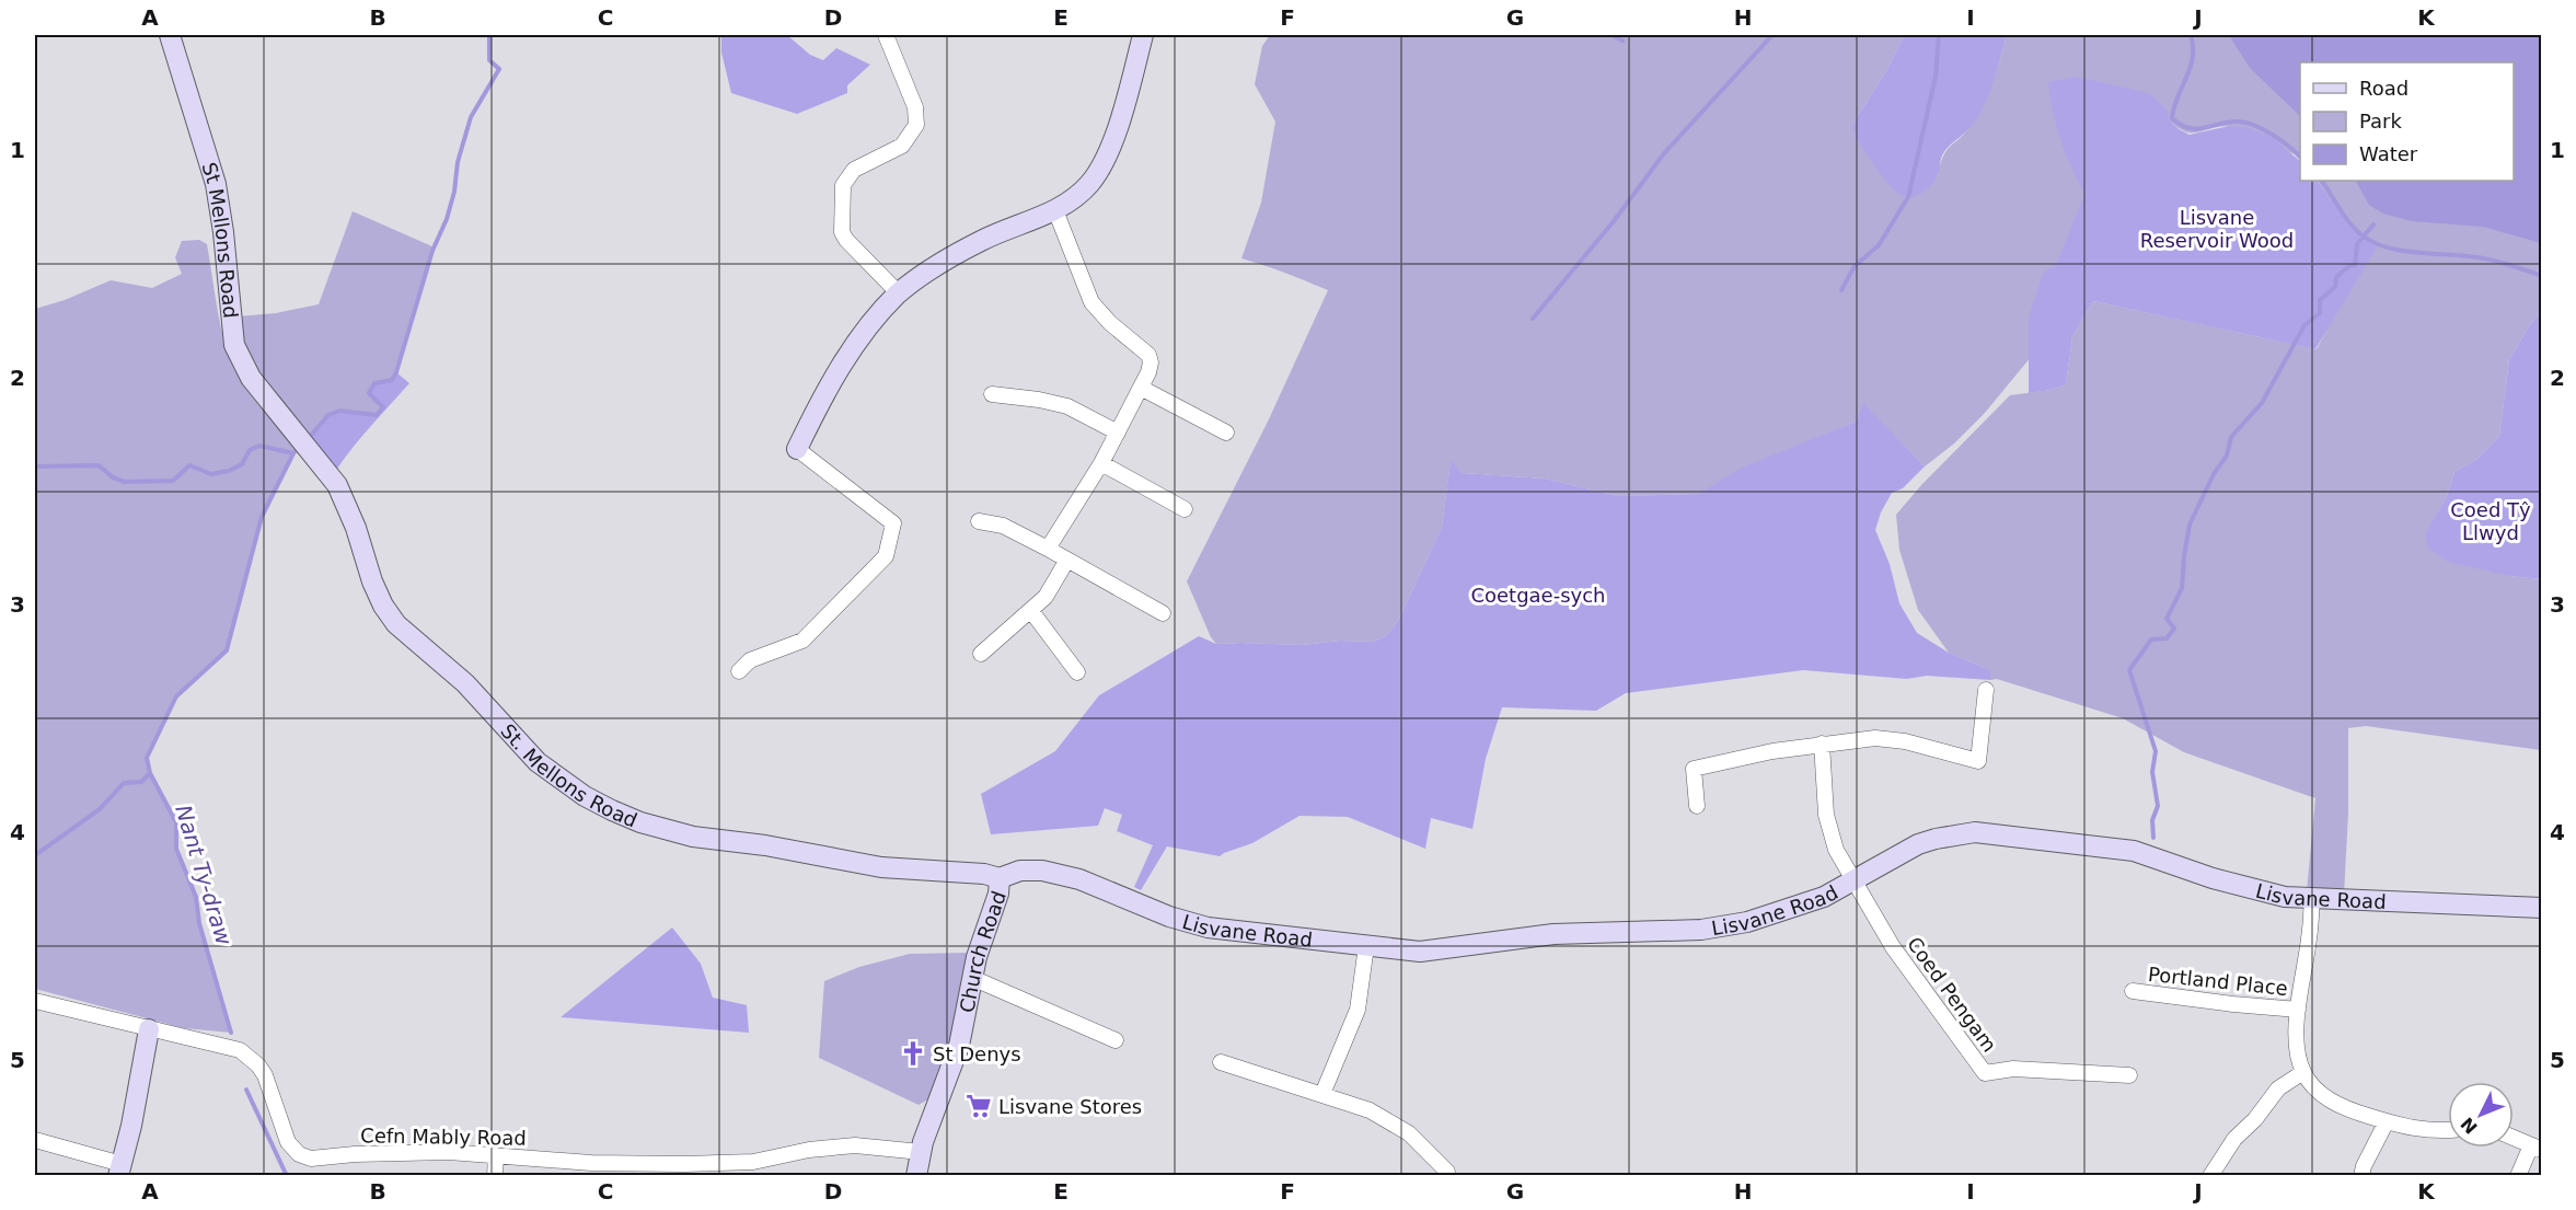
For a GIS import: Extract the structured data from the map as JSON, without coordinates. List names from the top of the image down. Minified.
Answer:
{"streets":{"main road":["St Mellons Road","St. Mellons Road","Lisvane Road","Church Road"],"street":["Portland Place","Coed Pengam","Cefn Mably Road"]},"crossings":[["St Mellons Road","St. Mellons Road"],["St. Mellons Road","Lisvane Road"],["St. Mellons Road","Church Road"],["Lisvane Road","Church Road"],["Lisvane Road","Coed Pengam"],["Church Road","Cefn Mably Road"]],"water":["Nant Ty-draw"],"parks":["Lisvane Reservoir Wood","Coed Tŷ Llwyd","Coetgae-sych"],"places":{"church":["St Denys"],"supermarket":["Lisvane Stores"]},"legend":["Road","Park","Water"],"north":"bottom left","grid":{"columns":["A","B","C","D","E","F","G","H","I","J","K"],"rows":["1","2","3","4","5"]}}
